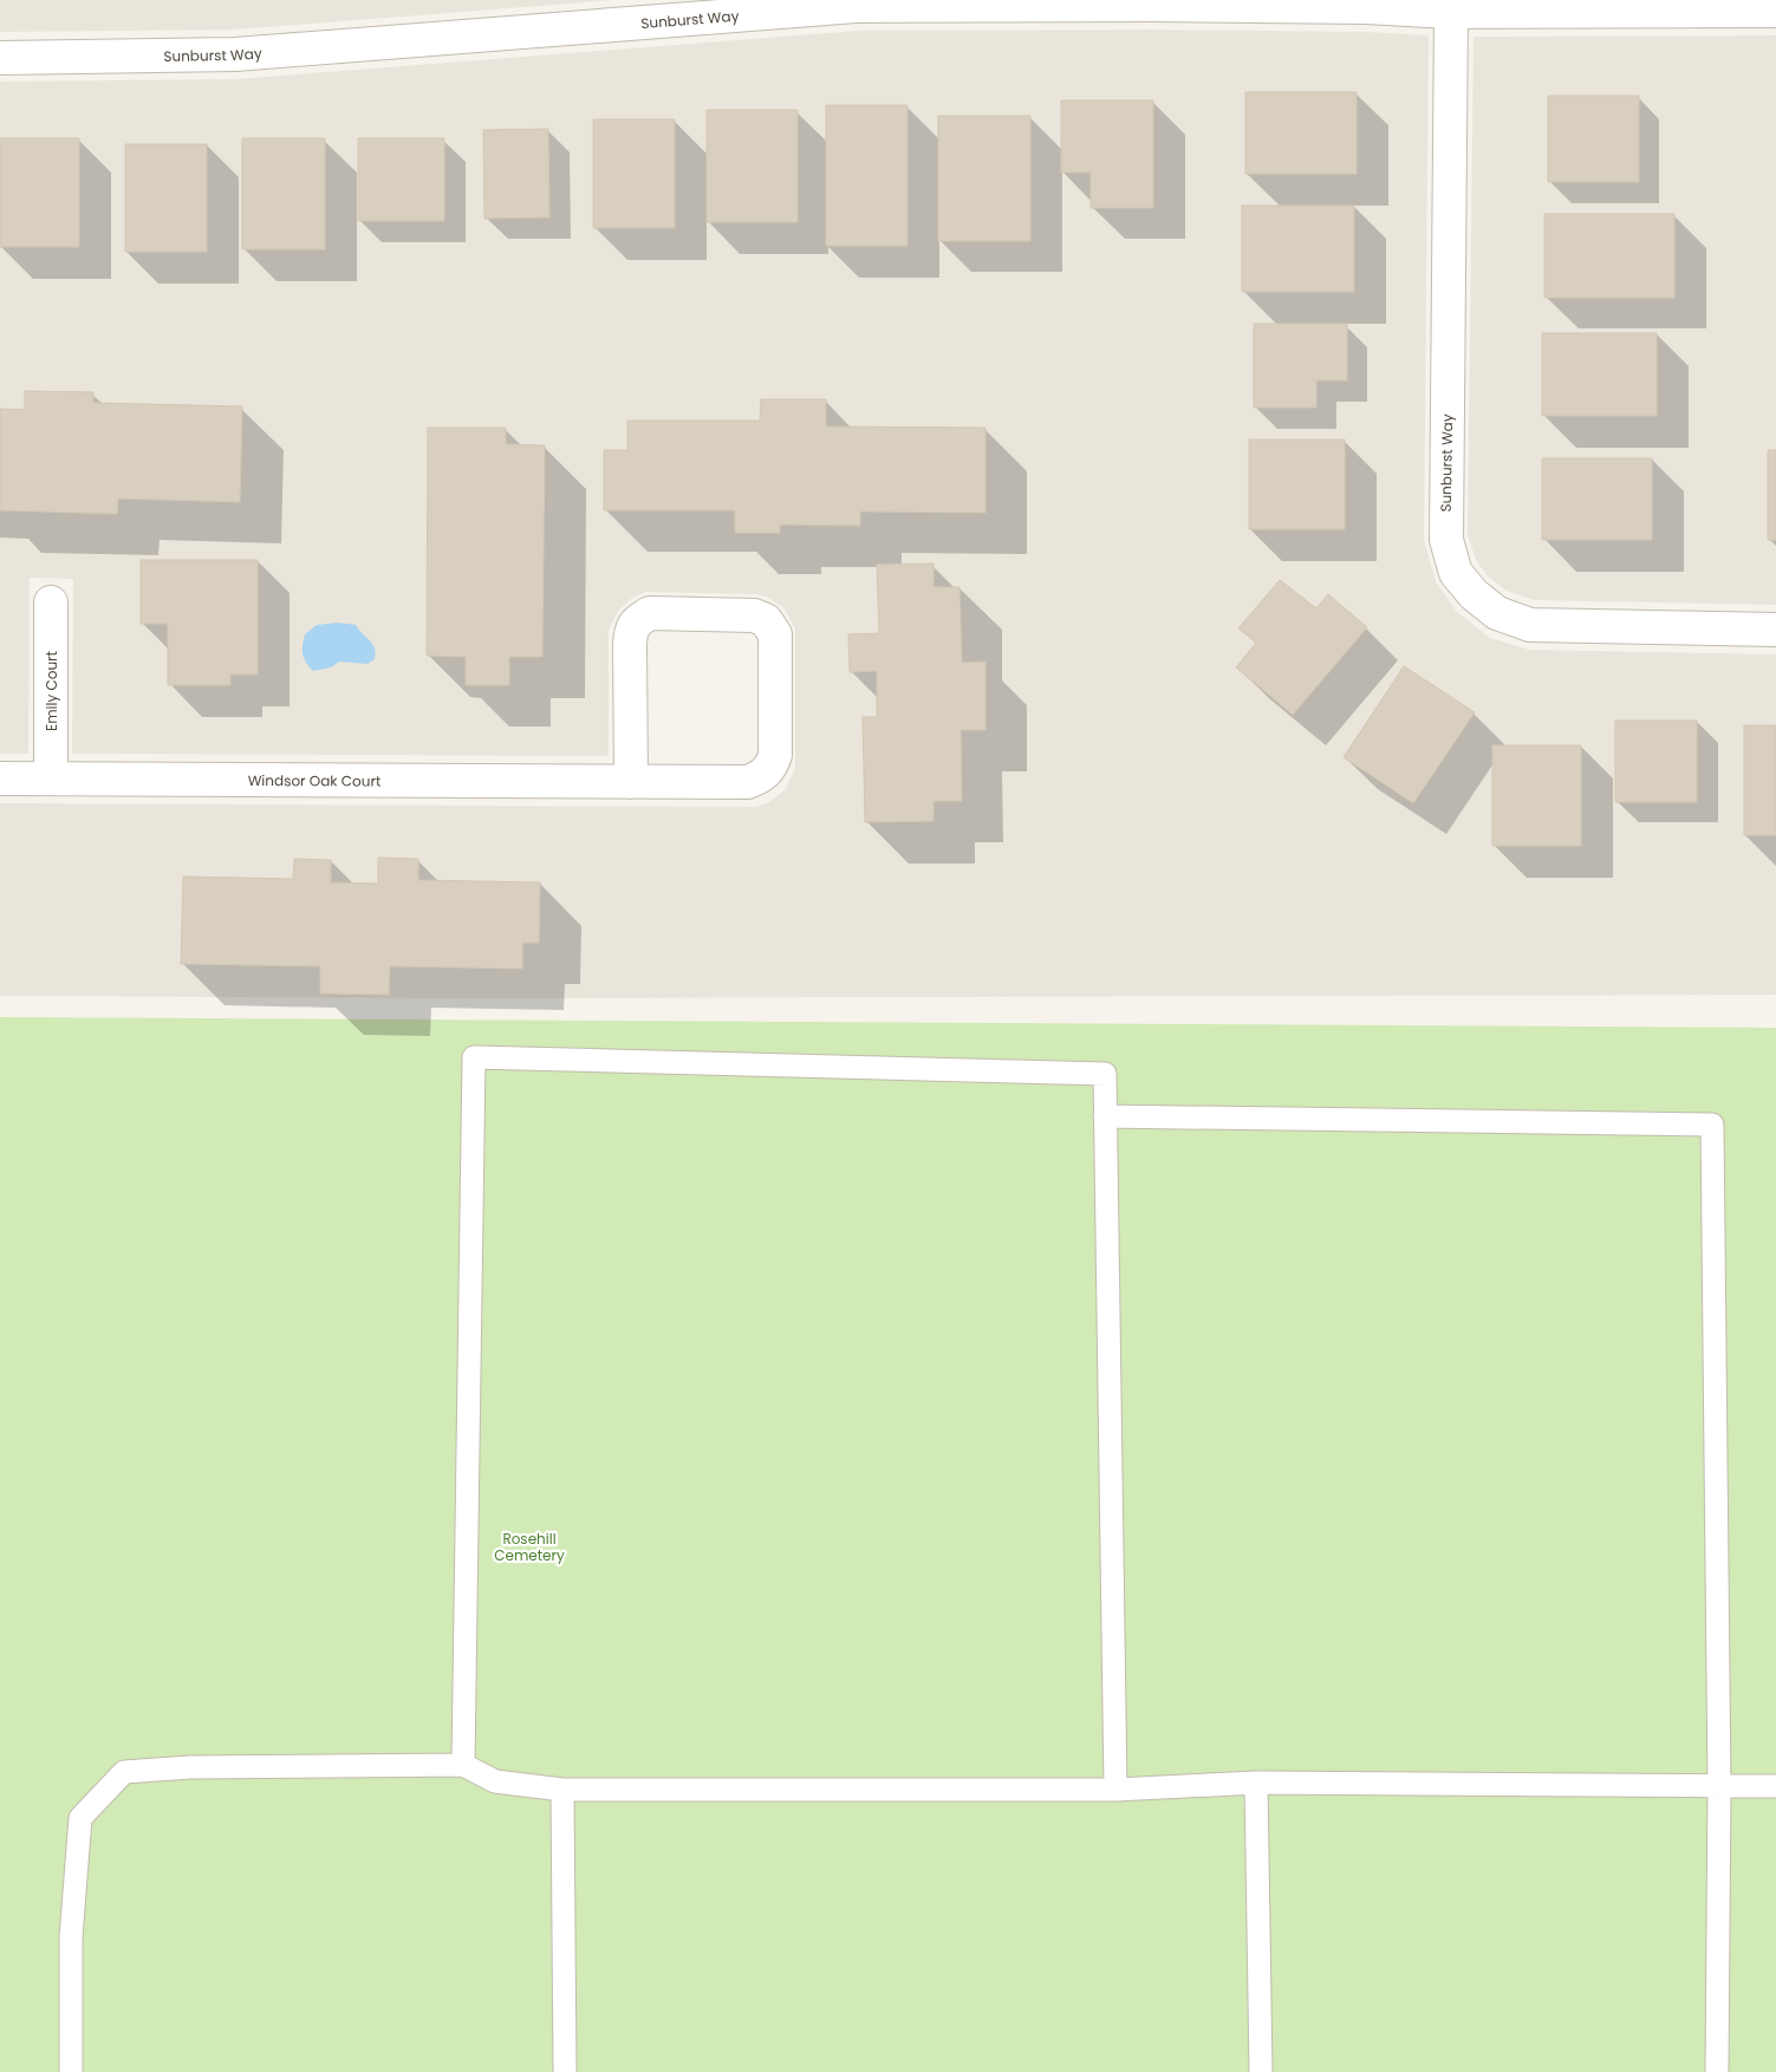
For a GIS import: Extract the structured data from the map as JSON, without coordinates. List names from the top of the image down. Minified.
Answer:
{"streets":{"street":["Sunburst Way","Emily Court","Windsor Oak Court"]},"crossings":[["Emily Court","Windsor Oak Court"]],"parks":["Rosehill Cemetery"]}
